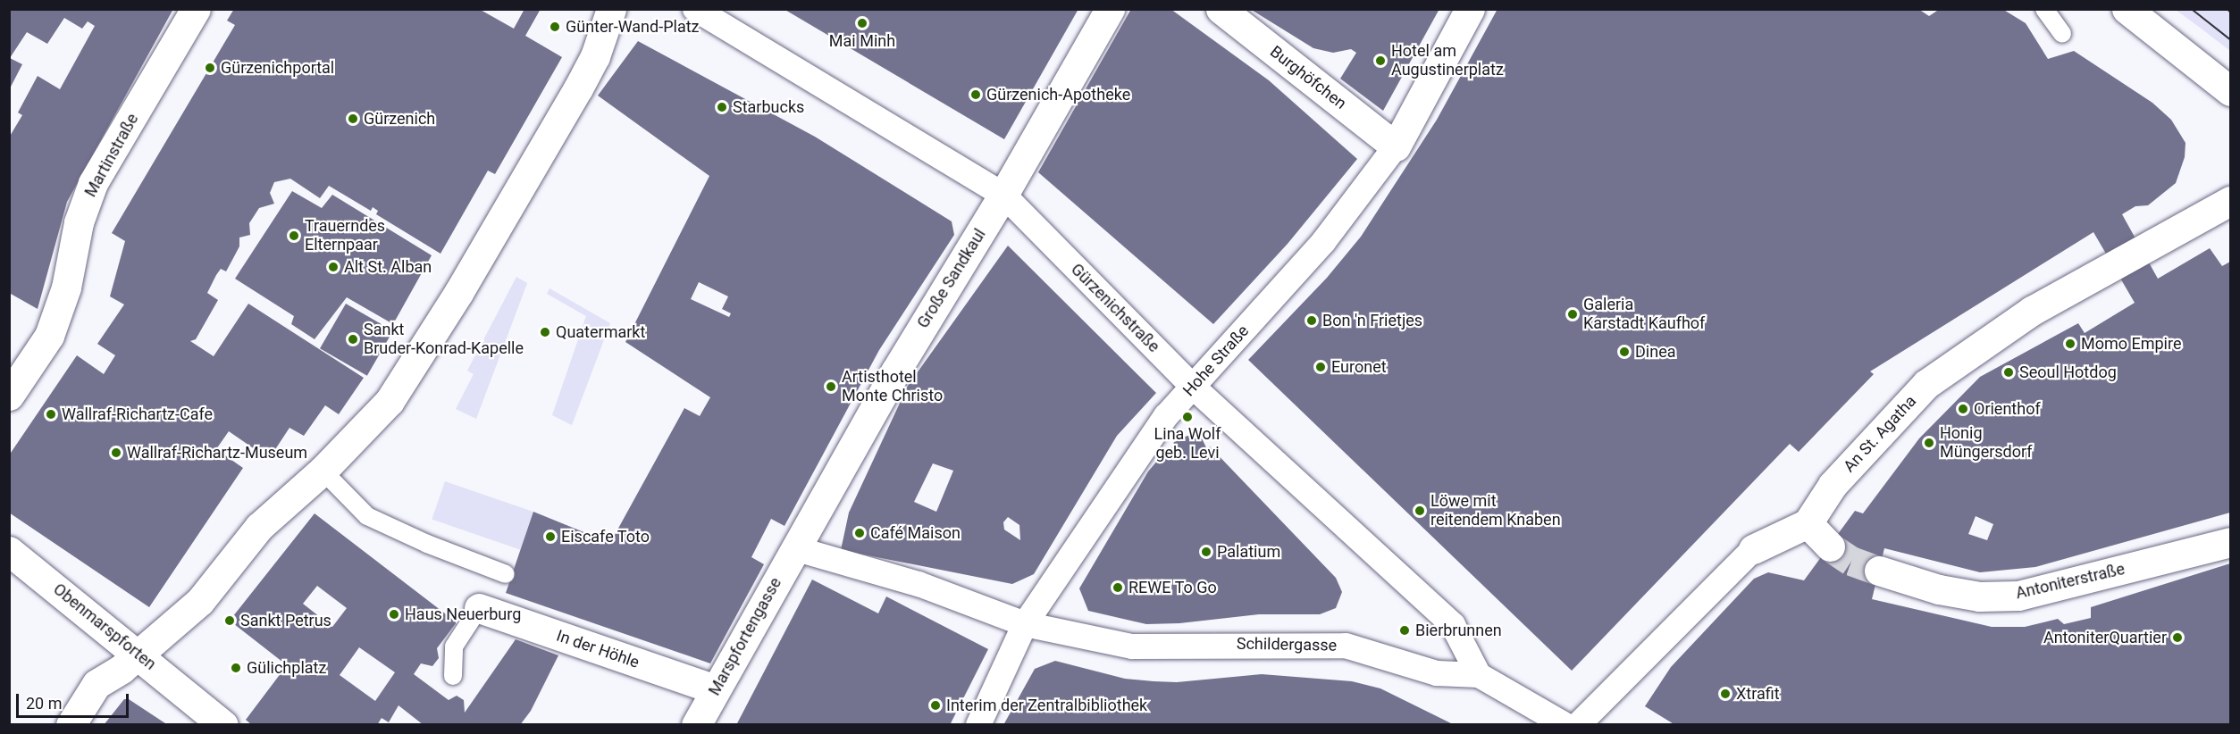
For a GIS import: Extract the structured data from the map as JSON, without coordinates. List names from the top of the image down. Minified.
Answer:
{"streets":{"street":["Burghöfchen","Martinstraße","Große Sandkaul","Gürzenichstraße","Hohe Straße","An St. Agatha","Antoniterstraße","Obenmarspforten","Marspfortengasse","Schildergasse","In der Höhle"]},"crossings":[["Burghöfchen","Hohe Straße"],["Große Sandkaul","Gürzenichstraße"],["Große Sandkaul","Marspfortengasse"],["Gürzenichstraße","Hohe Straße"],["Gürzenichstraße","Schildergasse"],["Hohe Straße","Schildergasse"],["Marspfortengasse","In der Höhle"]],"places":["Mai Minh","Günter-Wand-Platz","Hotel am Augustinerplatz","Gürzenichportal","Gürzenich-Apotheke","Starbucks","Gürzenich","Trauerndes Elternpaar","Alt St. Alban","Galeria Karstadt Kaufhof","Bon 'n Frietjes","Quatermarkt","Sankt Bruder-Konrad-Kapelle","Momo Empire","Dinea","Euronet","Seoul Hotdog","Artisthotel Monte Christo","Orienthof","Wallraf-Richartz-Cafe","Lina Wolf geb. Levi","Honig Müngersdorf","Wallraf-Richartz-Museum","Löwe mit reitendem Knaben","Café Maison","Eiscafe Toto","Palatium","REWE To Go","Haus Neuerburg","Sankt Petrus","Bierbrunnen","AntoniterQuartier","Gülichplatz","Xtrafit","Interim der Zentralbibliothek"],"scale_bar":"20 m"}
